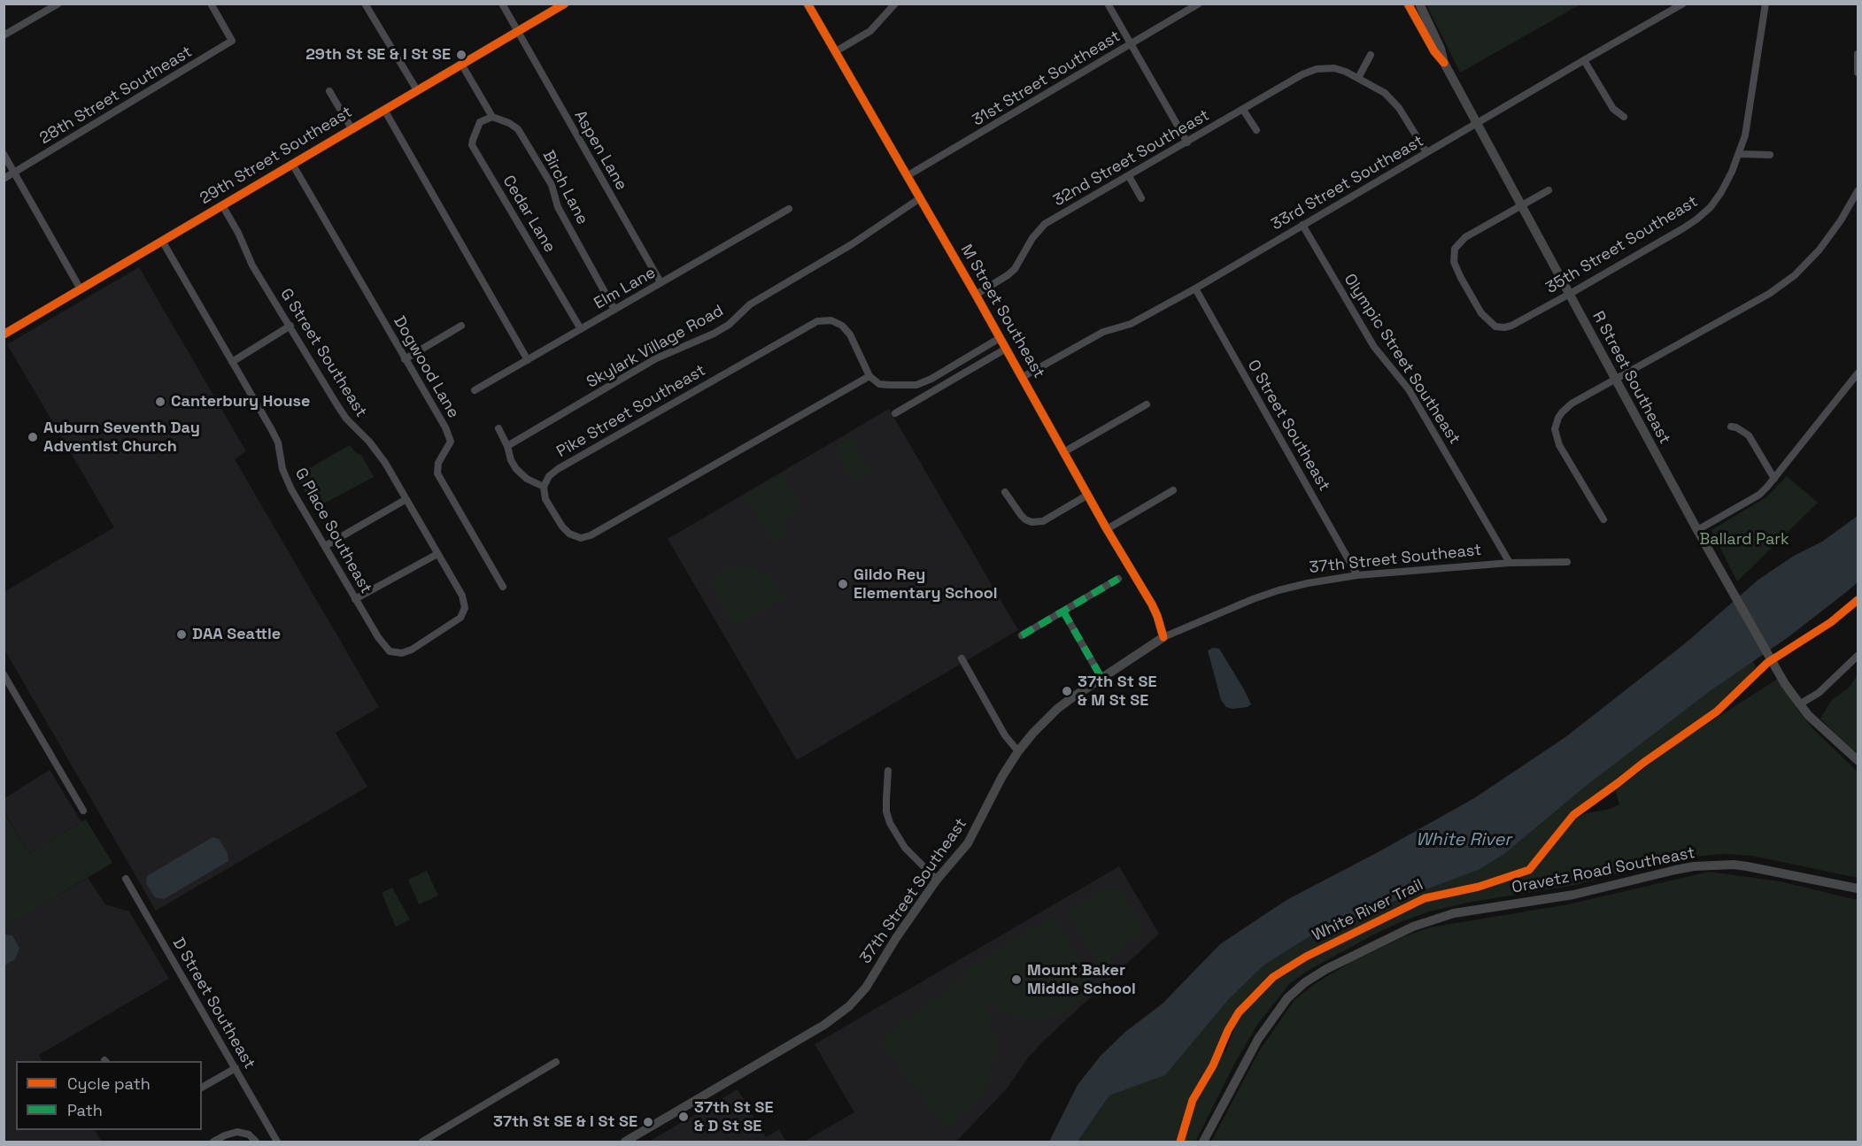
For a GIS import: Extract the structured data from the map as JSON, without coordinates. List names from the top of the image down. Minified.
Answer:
{"streets":{"street":["31st Street Southeast","28th Street Southeast","Aspen Lane","29th Street Southeast","32nd Street Southeast","33rd Street Southeast","Birch Lane","Cedar Lane","35th Street Southeast","Elm Lane","M Street Southeast","Skylark Village Road","G Street Southeast","Olympic Street Southeast","Dogwood Lane","R Street Southeast","Pike Street Southeast","O Street Southeast","G Place Southeast","37th Street Southeast","Oravetz Road Southeast","D Street Southeast"],"cycle path":["White River Trail"]},"crossings":[["31st Street Southeast","M Street Southeast"],["Aspen Lane","29th Street Southeast"],["Aspen Lane","Elm Lane"],["29th Street Southeast","G Street Southeast"],["29th Street Southeast","Dogwood Lane"],["29th Street Southeast","G Place Southeast"],["32nd Street Southeast","M Street Southeast"],["33rd Street Southeast","M Street Southeast"],["33rd Street Southeast","Olympic Street Southeast"],["33rd Street Southeast","R Street Southeast"],["33rd Street Southeast","O Street Southeast"],["Birch Lane","Cedar Lane"],["Birch Lane","Elm Lane"],["Cedar Lane","Elm Lane"],["35th Street Southeast","R Street Southeast"],["M Street Southeast","Skylark Village Road"],["M Street Southeast","37th Street Southeast"],["G Street Southeast","G Place Southeast"],["Olympic Street Southeast","37th Street Southeast"],["O Street Southeast","37th Street Southeast"]],"water":["White River"],"parks":["Ballard Park"],"places":["29th St SE & I St SE","Canterbury House","Auburn Seventh Day Adventist Church","Gildo Rey Elementary School","DAA Seattle","37th St SE & M St SE","Mount Baker Middle School","37th St SE & D St SE","37th St SE & I St SE"],"legend":["Cycle path","Path"]}
